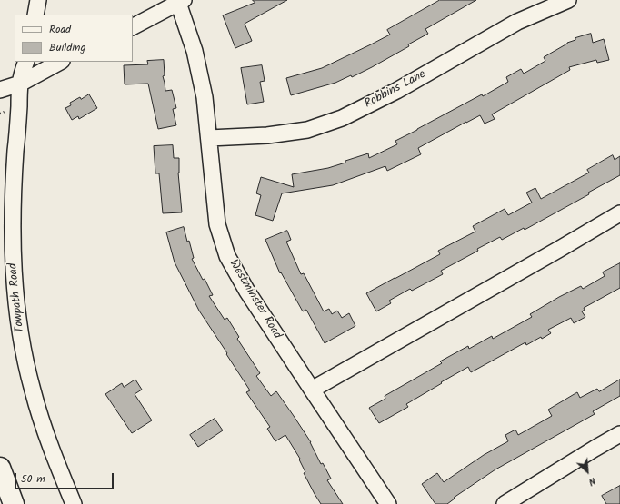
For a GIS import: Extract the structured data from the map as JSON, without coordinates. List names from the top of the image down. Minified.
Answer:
{"streets":{"street":["Robbins Lane","Towpath Road","Westminster Road"]},"crossings":[["Robbins Lane","Westminster Road"]],"legend":["Road","Building"],"scale_bar":"50 m","north":"bottom right"}
